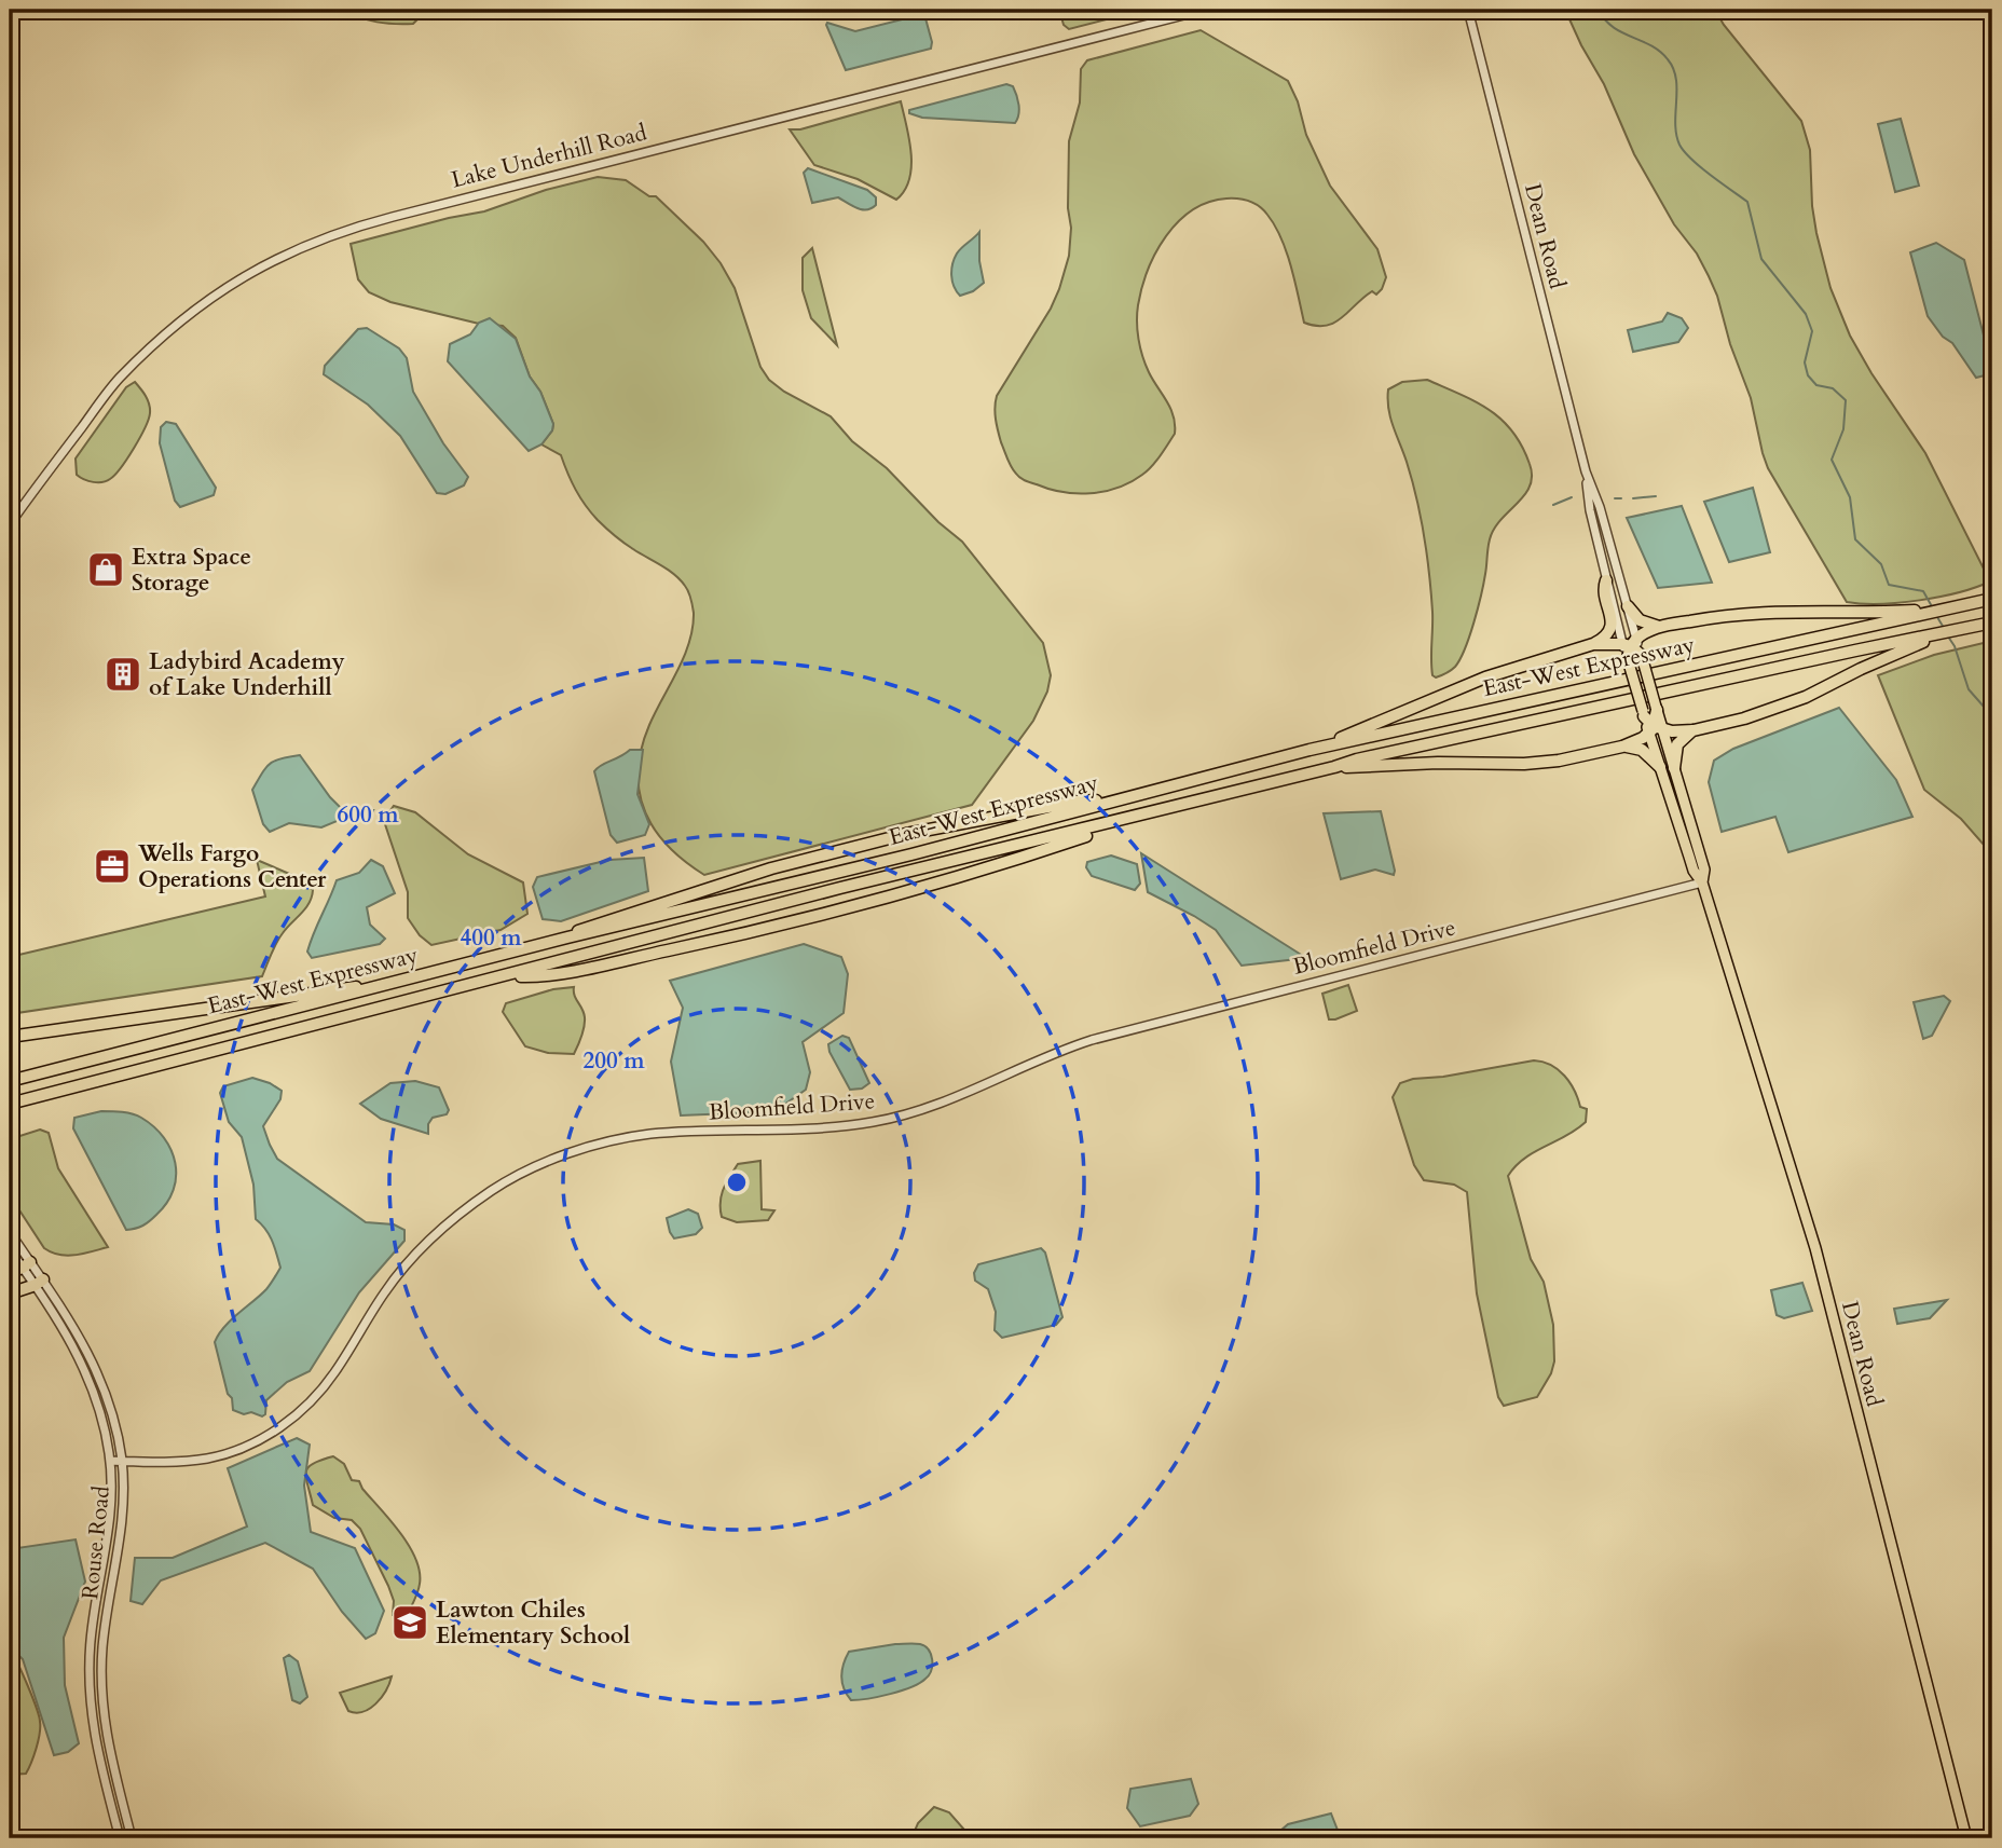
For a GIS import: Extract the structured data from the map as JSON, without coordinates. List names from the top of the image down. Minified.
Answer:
{"streets":{"highway":["East-West Expressway"],"main road":["Dean Road"],"street":["Lake Underhill Road","Bloomfield Drive","Rouse Road"]},"crossings":[["Dean Road","Bloomfield Drive"],["Bloomfield Drive","Rouse Road"]],"places":{"shop":["Extra Space Storage"],"building":["Ladybird Academy of Lake Underhill"],"office":["Wells Fargo Operations Center"],"school or university":["Lawton Chiles Elementary School"]},"rings":["600 m","400 m","200 m"]}
